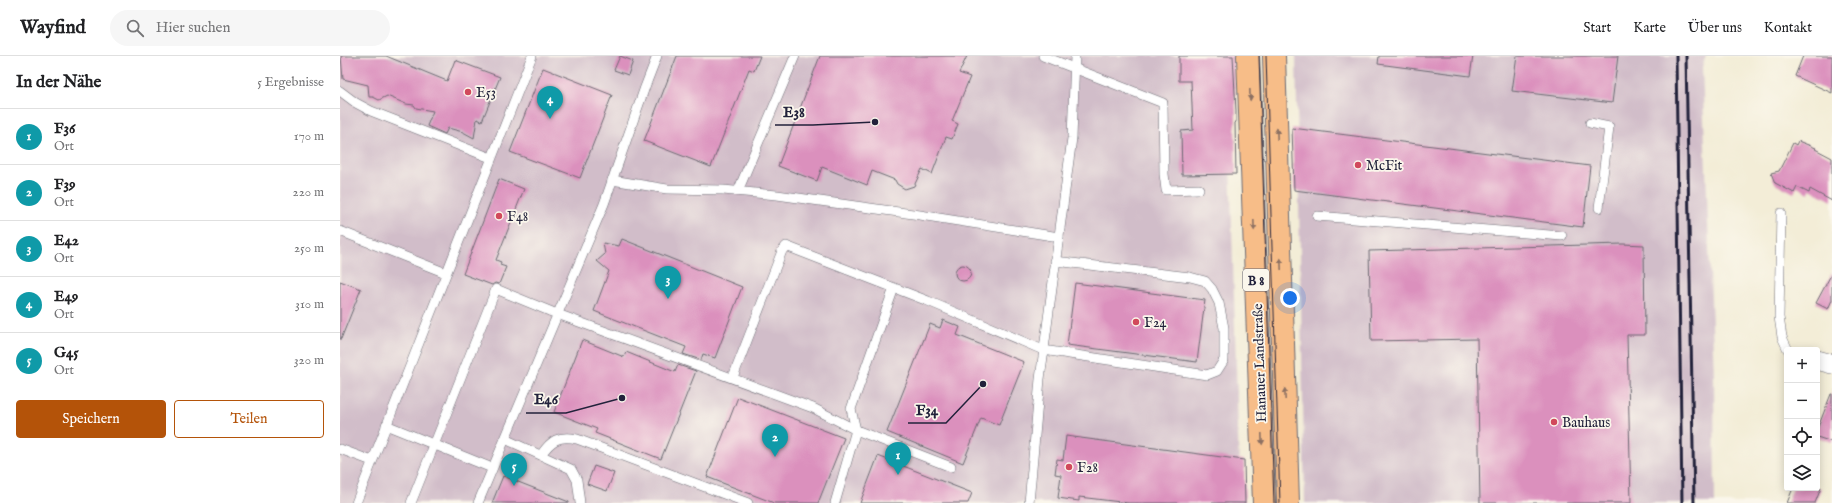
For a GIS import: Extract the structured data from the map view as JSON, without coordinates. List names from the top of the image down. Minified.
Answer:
{"streets":{"main road":["B 8","Hanauer Landstraße"]},"places":["E53","E38","McFit","F48","F24","F34","E46","Bauhaus","F28"],"page":{"header":"Wayfind","search":"Hier suchen","nav":["Start","Karte","Über uns","Kontakt"],"heading":["In der Nähe","5 Ergebnisse"],"pins":["4","3","2","1","5"],"list":[{"mark":"1","name":"F36","note":"Ort","value":"170 m"},{"mark":"2","name":"F39","note":"Ort","value":"220 m"},{"mark":"3","name":"E42","note":"Ort","value":"250 m"},{"mark":"4","name":"E49","note":"Ort","value":"310 m"},{"mark":"5","name":"G45","note":"Ort","value":"320 m"}],"map_buttons":["+","−"],"buttons":["Speichern","Teilen"]}}
